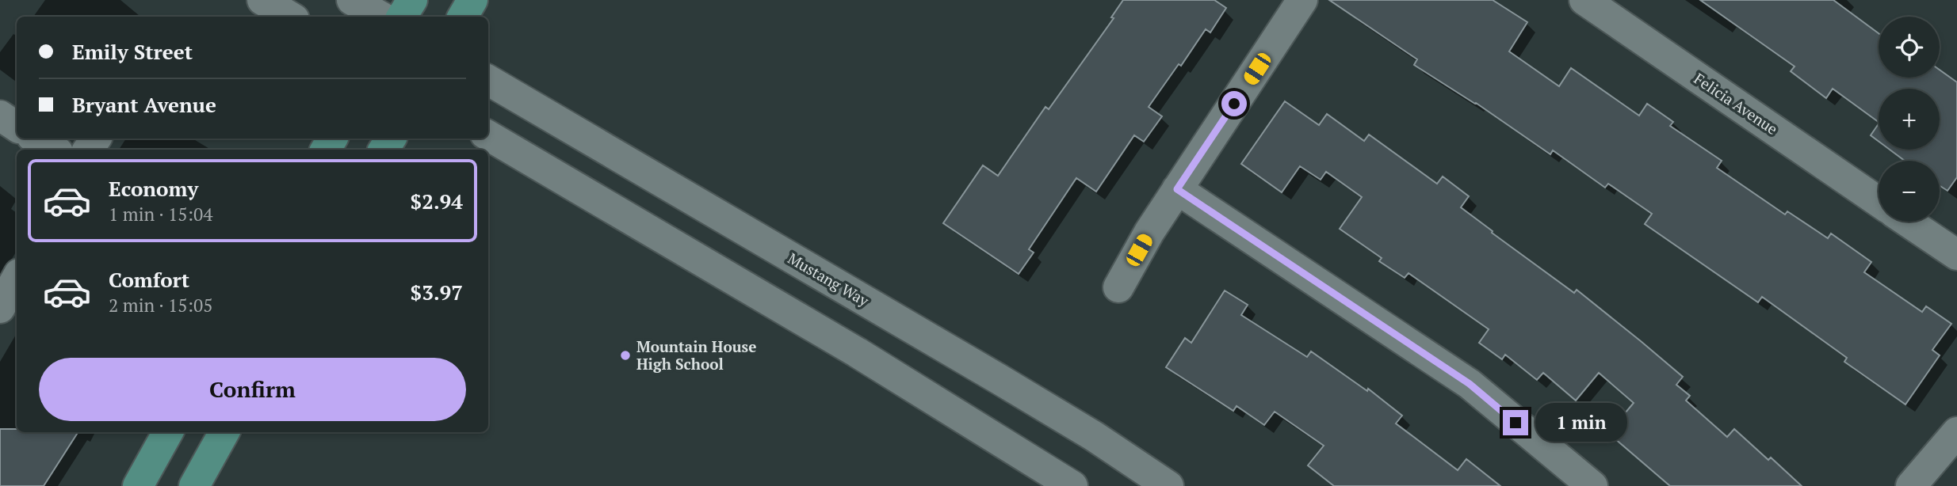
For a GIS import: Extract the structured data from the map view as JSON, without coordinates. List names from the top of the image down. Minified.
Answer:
{"streets":{"street":["Felicia Avenue","Mustang Way"]},"places":["Mountain House High School"],"page":{"map_buttons":["+","−"],"banner":["Emily Street","Bryant Avenue"],"list":[{"name":"Economy","note":"1 min · 15:04","value":"$2.94"},{"name":"Comfort","note":"2 min · 15:05","value":"$3.97"}],"buttons":"Confirm","bubble":"1 min"}}
